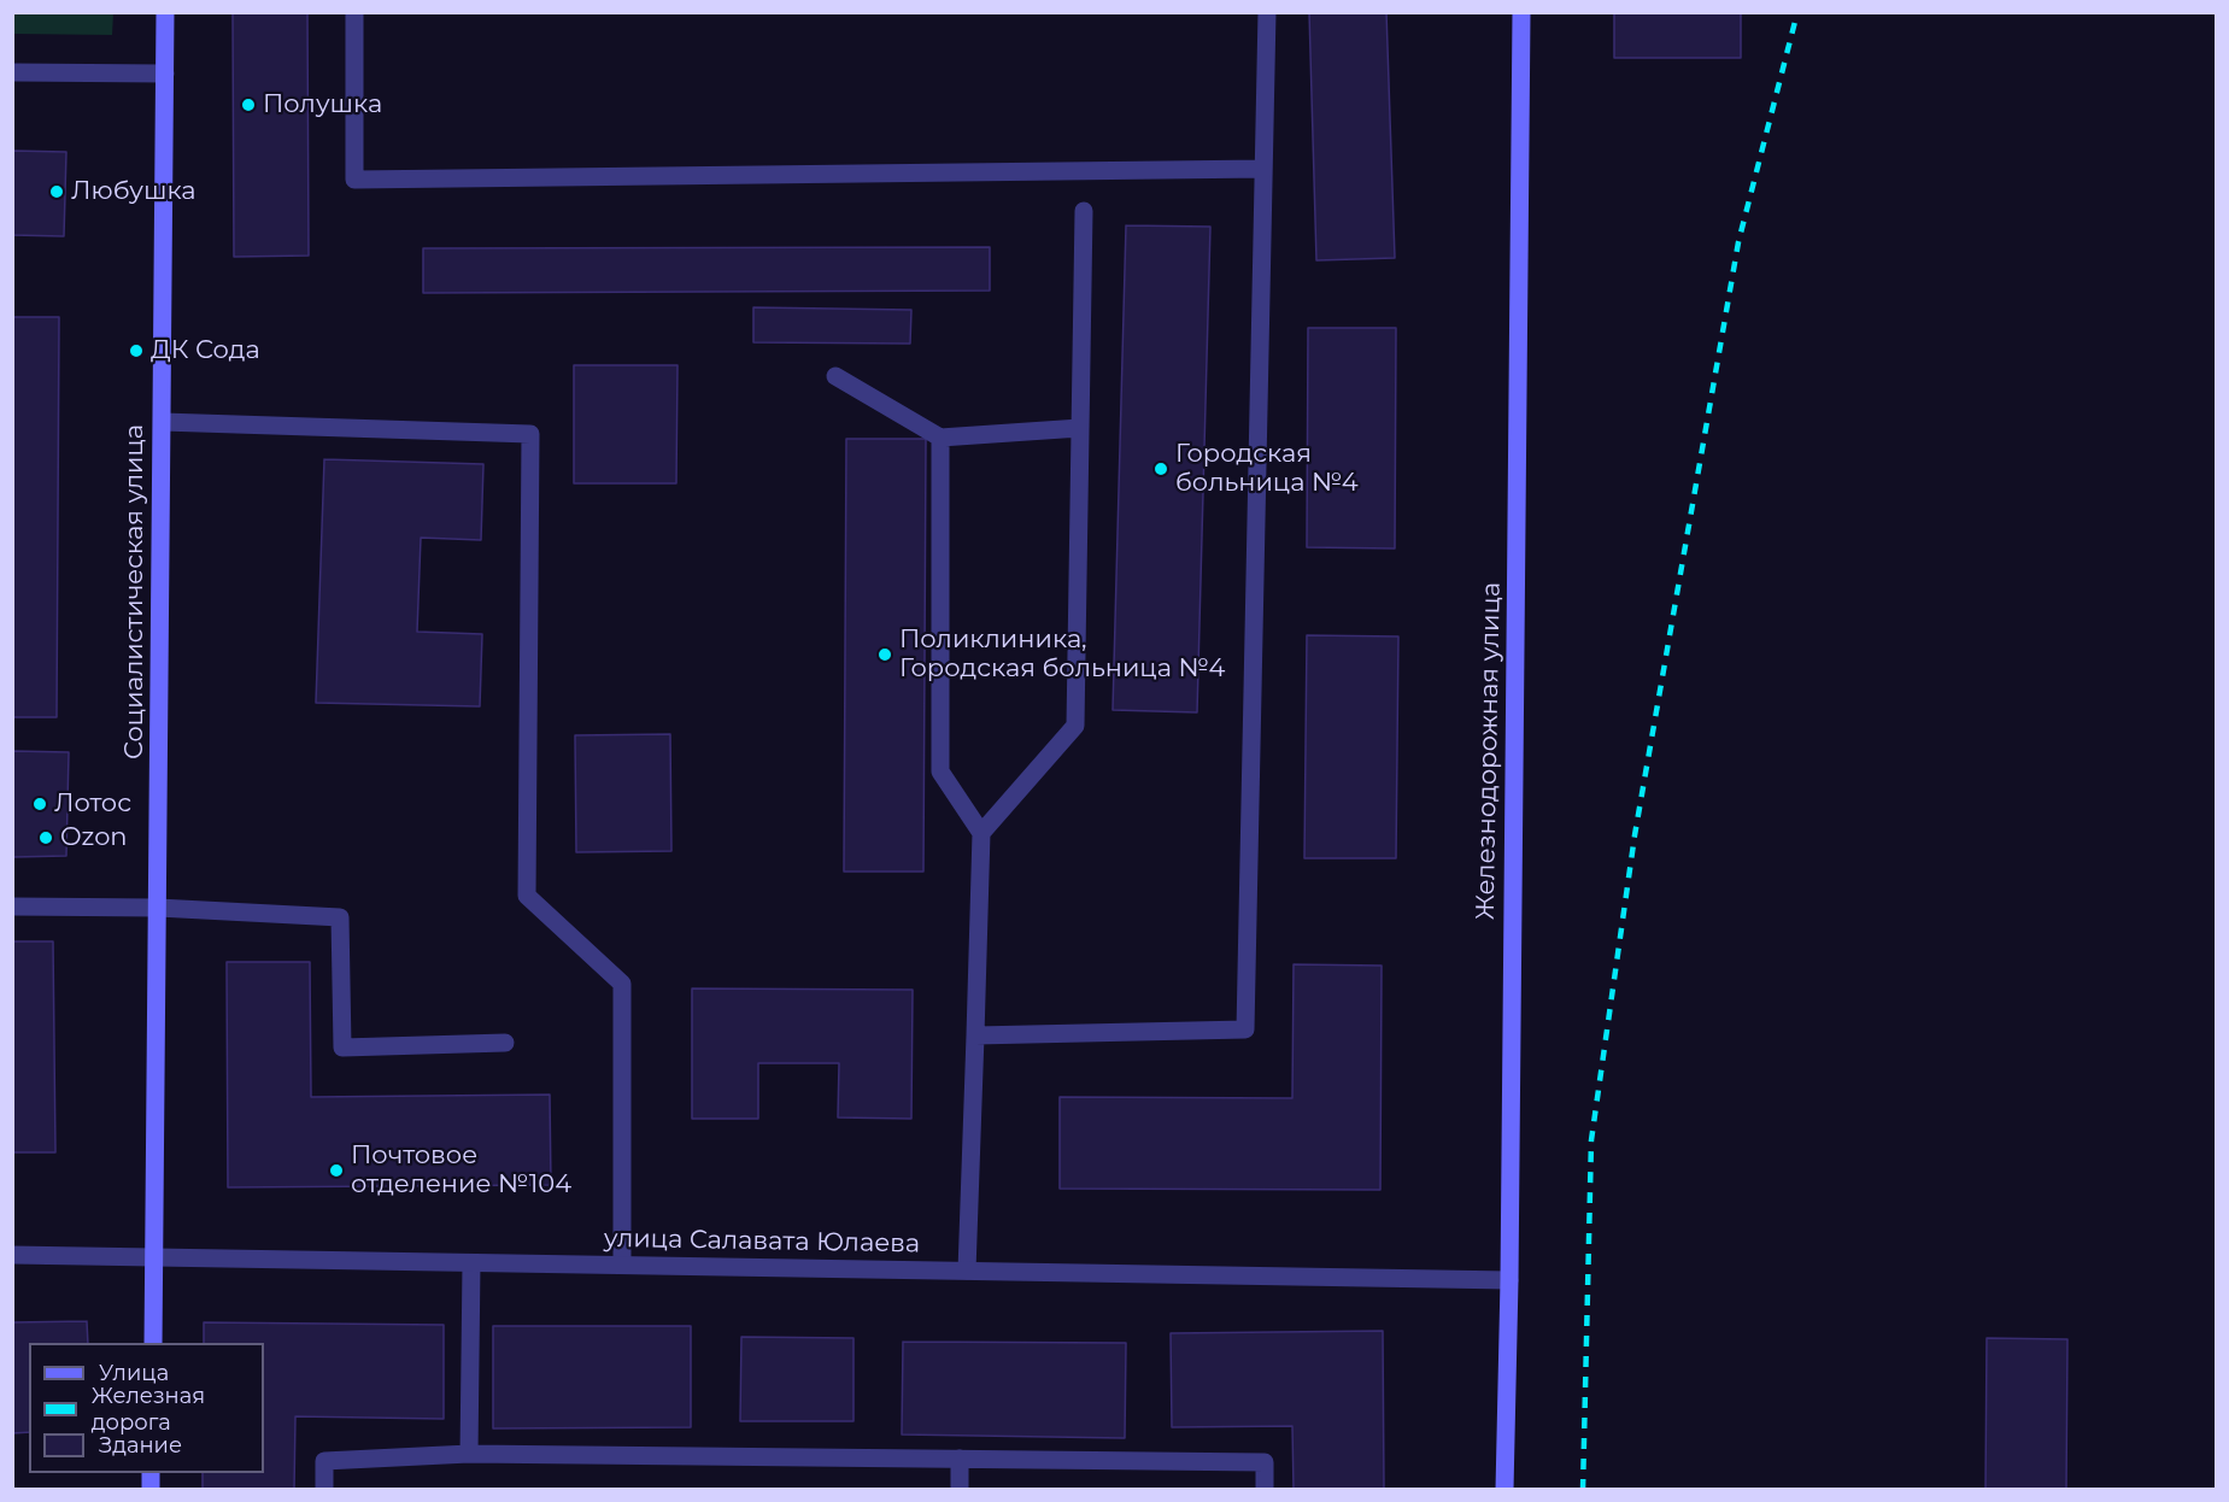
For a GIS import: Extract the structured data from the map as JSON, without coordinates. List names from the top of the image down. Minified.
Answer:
{"streets":{"main road":["Социалистическая улица","Железнодорожная улица"],"street":["улица Салавата Юлаева"]},"crossings":[["Социалистическая улица","улица Салавата Юлаева"],["Железнодорожная улица","улица Салавата Юлаева"]],"places":["Полушка","Любушка","ДК Сода","Городская больница №4","Поликлиника, Городская больница №4","Лотос","Ozon","Почтовое отделение №104"],"legend":["Улица","Железная дорога","Здание"]}
